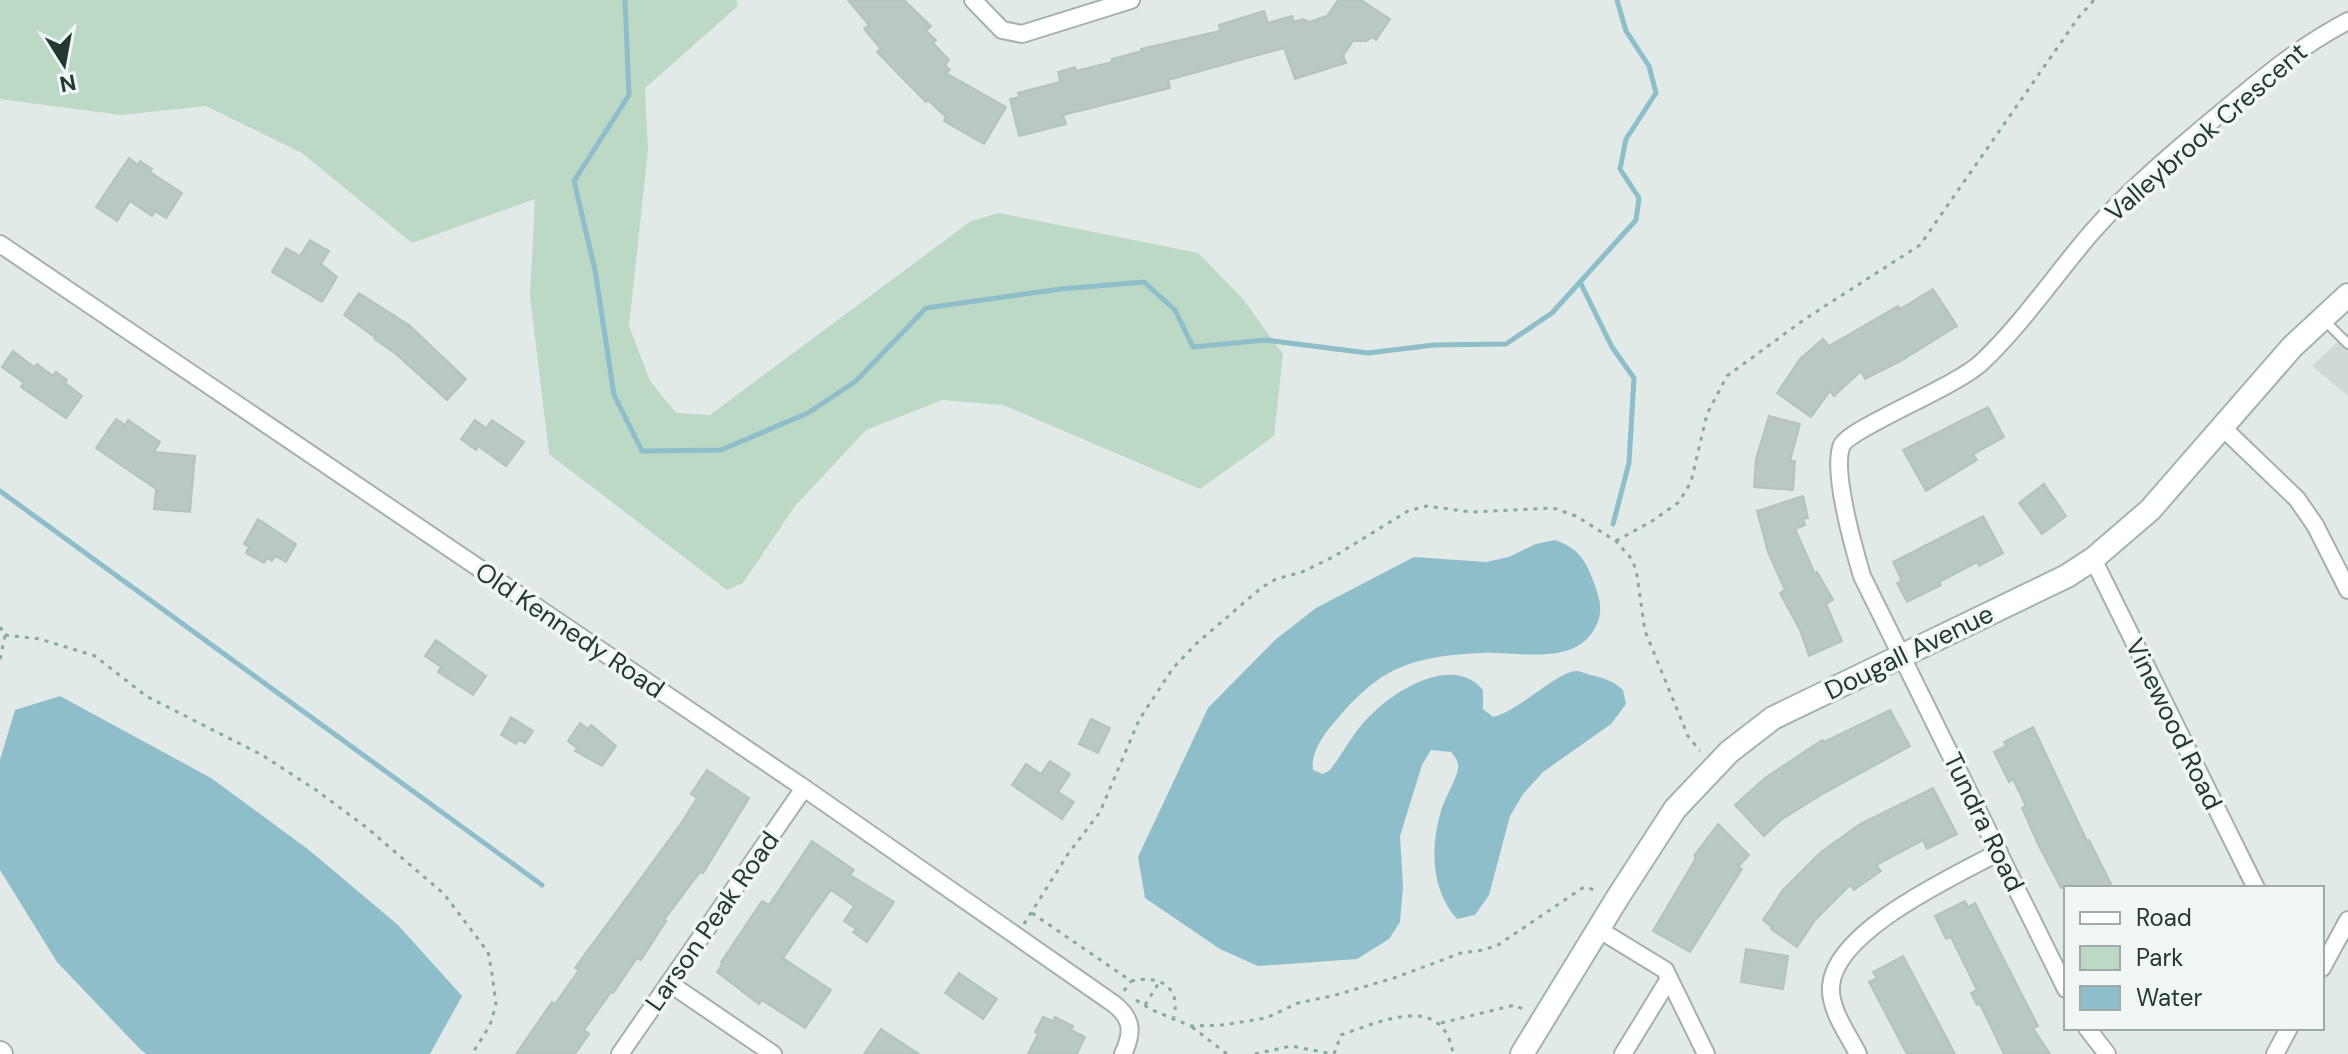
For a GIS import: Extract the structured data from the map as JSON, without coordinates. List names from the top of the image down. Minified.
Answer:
{"streets":{"street":["Valleybrook Crescent","Old Kennedy Road","Dougall Avenue","Vinewood Road","Tundra Road","Larson Peak Road"]},"crossings":[["Valleybrook Crescent","Dougall Avenue"],["Valleybrook Crescent","Tundra Road"],["Old Kennedy Road","Larson Peak Road"],["Dougall Avenue","Vinewood Road"],["Dougall Avenue","Tundra Road"]],"legend":["Road","Park","Water"],"north":"bottom"}
